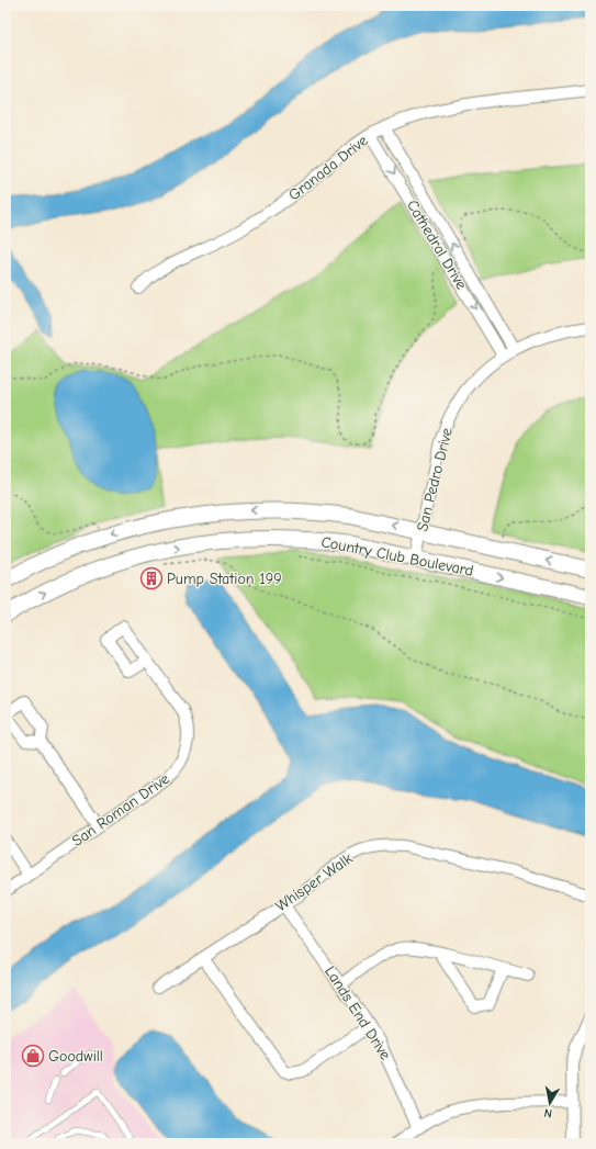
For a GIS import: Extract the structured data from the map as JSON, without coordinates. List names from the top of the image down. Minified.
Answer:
{"streets":{"street":["Granada Drive","Cathedral Drive","San Pedro Drive","Country Club Boulevard","San Roman Drive","Whisper Walk","Lands End Drive"]},"crossings":[["Granada Drive","Cathedral Drive"],["Cathedral Drive","San Pedro Drive"],["San Pedro Drive","Country Club Boulevard"],["Whisper Walk","Lands End Drive"]],"places":{"building":["Pump Station 199"],"shop":["Goodwill"]},"north":"bottom"}
